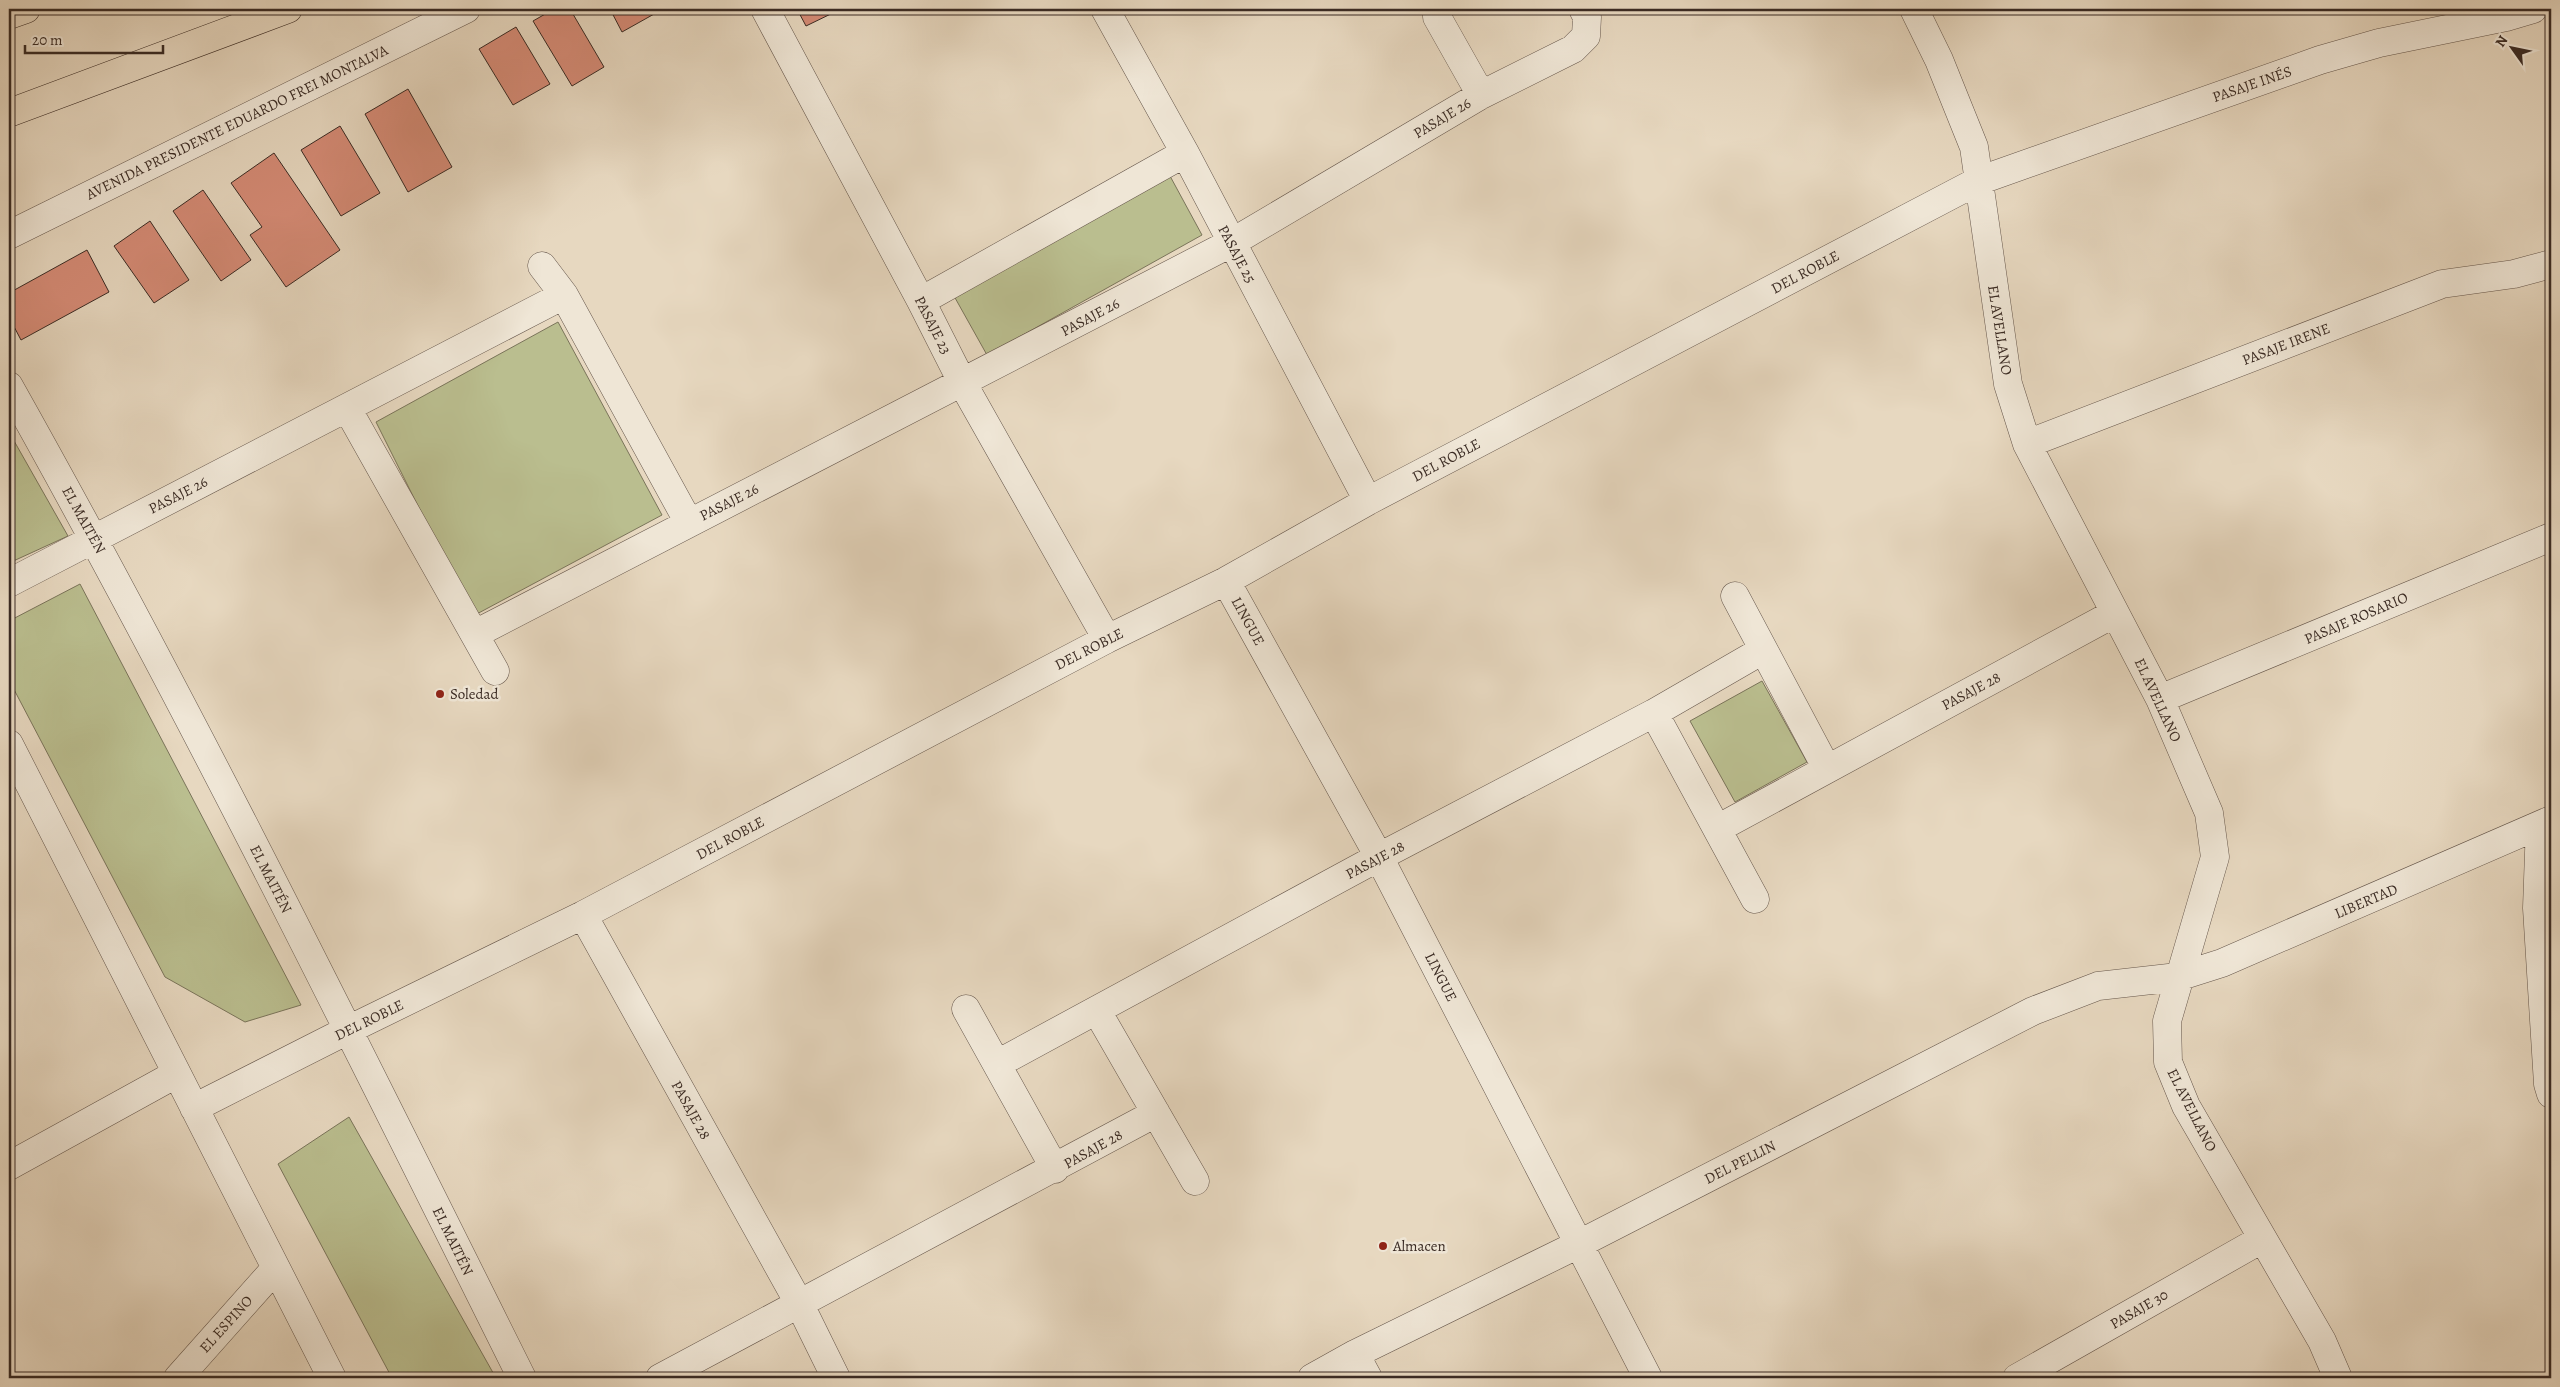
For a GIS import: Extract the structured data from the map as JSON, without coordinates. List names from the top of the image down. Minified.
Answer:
{"streets":{"street":["PASAJE INÉS","PASAJE 26","AVENIDA PRESIDENTE EDUARDO FREI MONTALVA","PASAJE 25","DEL ROBLE","PASAJE 23","EL AVELLANO","PASAJE IRENE","EL MAITÉN","PASAJE ROSARIO","LINGUE","PASAJE 28","LIBERTAD","DEL PELLIN","PASAJE 30","EL ESPINO"]},"crossings":[["PASAJE INÉS","DEL ROBLE"],["PASAJE INÉS","EL AVELLANO"],["PASAJE 26","PASAJE 25"],["PASAJE 26","PASAJE 23"],["PASAJE 26","EL MAITÉN"],["PASAJE 25","DEL ROBLE"],["DEL ROBLE","PASAJE 23"],["DEL ROBLE","EL AVELLANO"],["DEL ROBLE","EL MAITÉN"],["DEL ROBLE","LINGUE"],["DEL ROBLE","PASAJE 28"],["EL AVELLANO","PASAJE IRENE"],["EL AVELLANO","PASAJE ROSARIO"],["EL AVELLANO","PASAJE 28"],["EL AVELLANO","LIBERTAD"],["EL AVELLANO","DEL PELLIN"],["EL AVELLANO","PASAJE 30"],["LINGUE","PASAJE 28"],["LINGUE","DEL PELLIN"],["LIBERTAD","DEL PELLIN"]],"places":["Soledad","Almacen"],"scale_bar":"20 m","north":"top left"}
